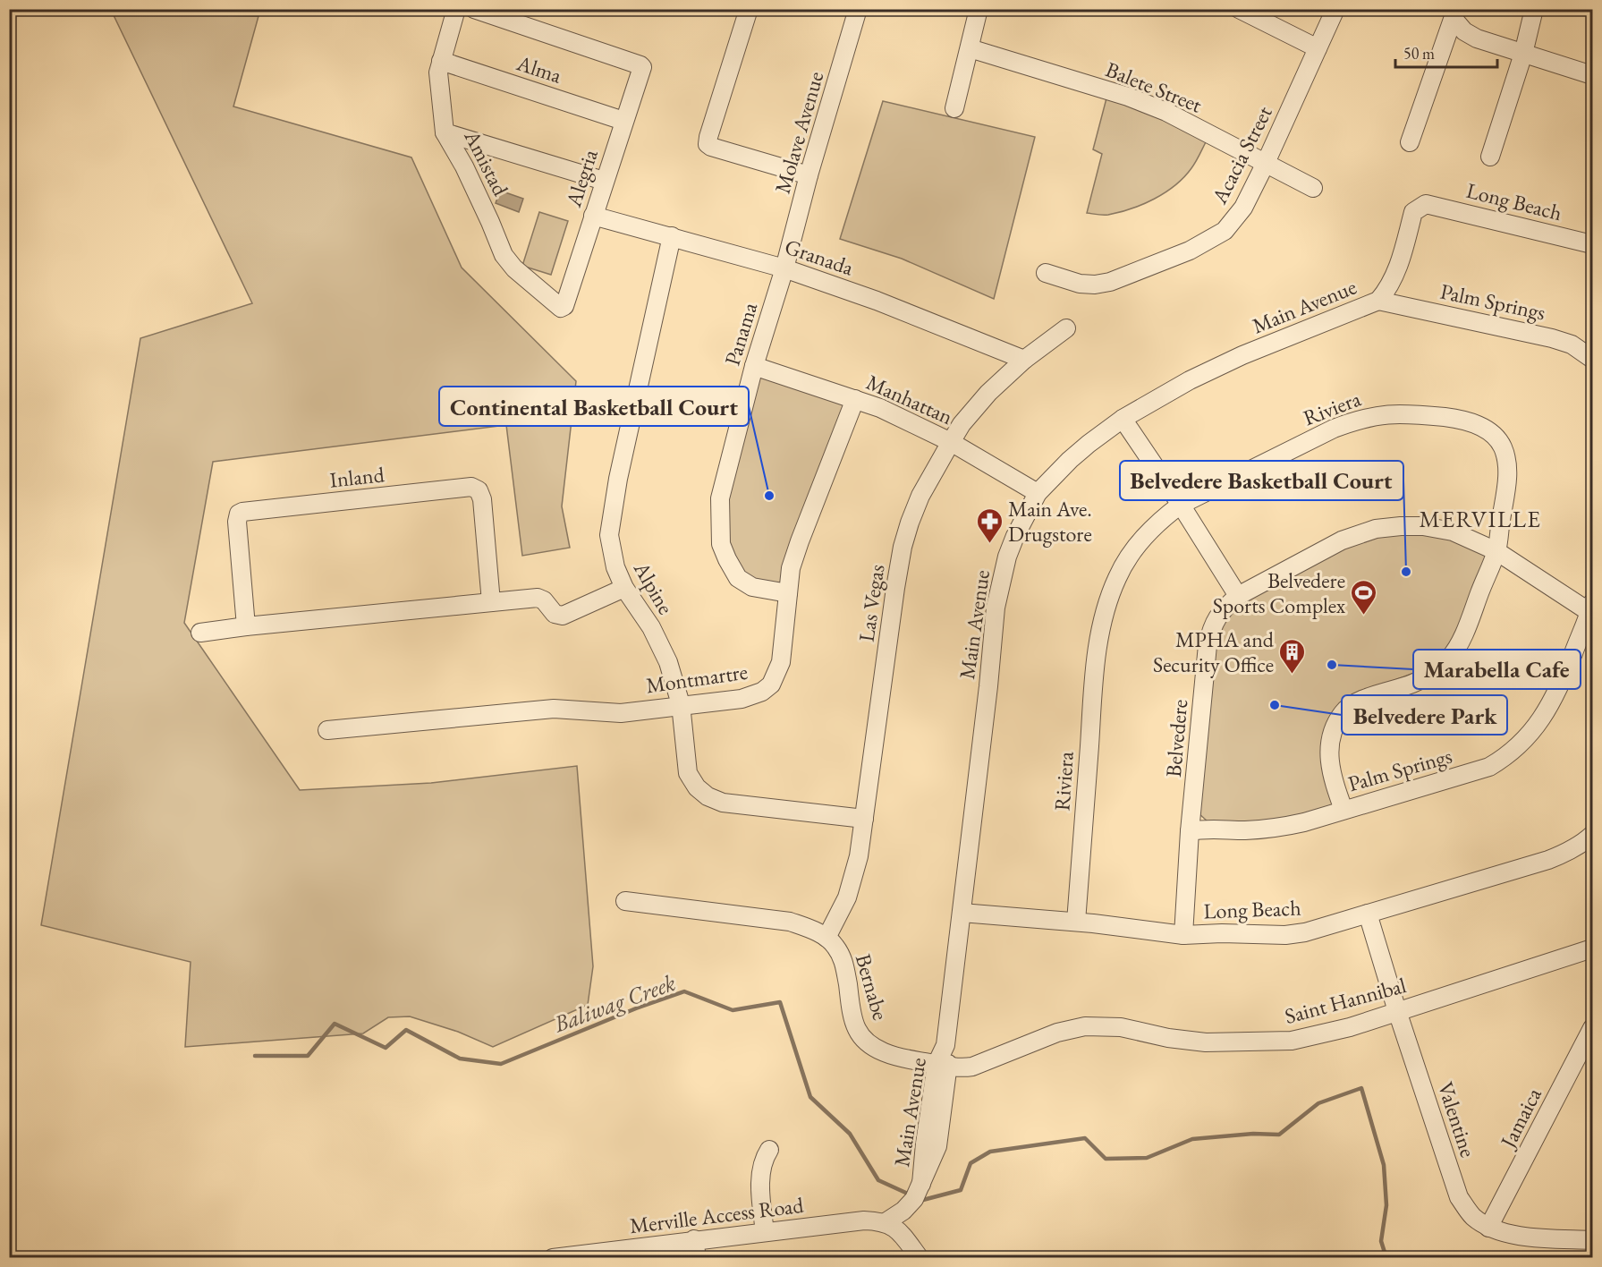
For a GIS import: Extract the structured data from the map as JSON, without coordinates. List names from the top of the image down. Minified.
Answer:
{"streets":{"street":["Alma","Balete Street","Molave Avenue","Acacia Street","Amistad","Alegria","Long Beach","Granada","Palm Springs","Main Avenue","Panama","Manhattan","Riviera","Inland","Alpine","Las Vegas","Montmartre","Belvedere","Bernabe","Saint Hannibal","Jamaica","Valentine","Merville Access Road"]},"crossings":[["Alma","Amistad"],["Alma","Alegria"],["Balete Street","Acacia Street"],["Molave Avenue","Granada"],["Molave Avenue","Panama"],["Amistad","Alegria"],["Alegria","Granada"],["Long Beach","Main Avenue"],["Long Beach","Riviera"],["Long Beach","Belvedere"],["Long Beach","Valentine"],["Granada","Panama"],["Granada","Alpine"],["Granada","Las Vegas"],["Palm Springs","Main Avenue"],["Palm Springs","Riviera"],["Palm Springs","Belvedere"],["Main Avenue","Manhattan"],["Main Avenue","Bernabe"],["Main Avenue","Saint Hannibal"],["Main Avenue","Merville Access Road"],["Panama","Manhattan"],["Panama","Montmartre"],["Manhattan","Las Vegas"],["Manhattan","Montmartre"],["Riviera","Belvedere"],["Alpine","Las Vegas"],["Alpine","Montmartre"],["Las Vegas","Bernabe"],["Bernabe","Saint Hannibal"],["Saint Hannibal","Valentine"],["Jamaica","Valentine"]],"districts":["MERVILLE"],"water":["Baliwag Creek"],"places":{"other":["Continental Basketball Court","Belvedere Basketball Court","Marabella Cafe","Belvedere Park"],"pharmacy":["Main Ave. Drugstore"],"sports":["Belvedere Sports Complex"],"building":["MPHA and Security Office"]},"scale_bar":"50 m"}
